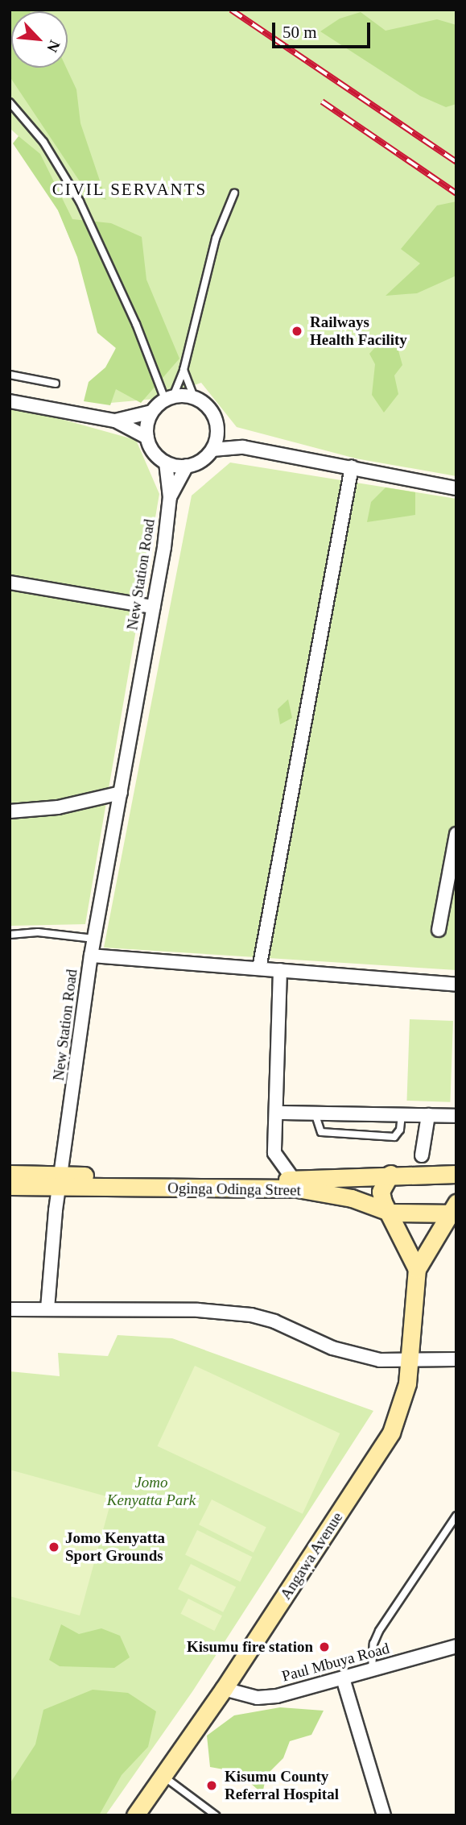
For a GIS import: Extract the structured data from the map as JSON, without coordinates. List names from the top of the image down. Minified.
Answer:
{"streets":{"main road":["Oginga Odinga Street","Angawa Avenue"],"street":["New Station Road","Paul Mbuya Road"]},"crossings":[["New Station Road","Oginga Odinga Street"],["Oginga Odinga Street","Angawa Avenue"],["Angawa Avenue","Paul Mbuya Road"]],"districts":["CIVIL SERVANTS"],"parks":["Jomo Kenyatta Park"],"places":["Railways Health Facility","Jomo Kenyatta Sport Grounds","Kisumu fire station","Kisumu County Referral Hospital"],"scale_bar":"50 m","north":"bottom right"}
